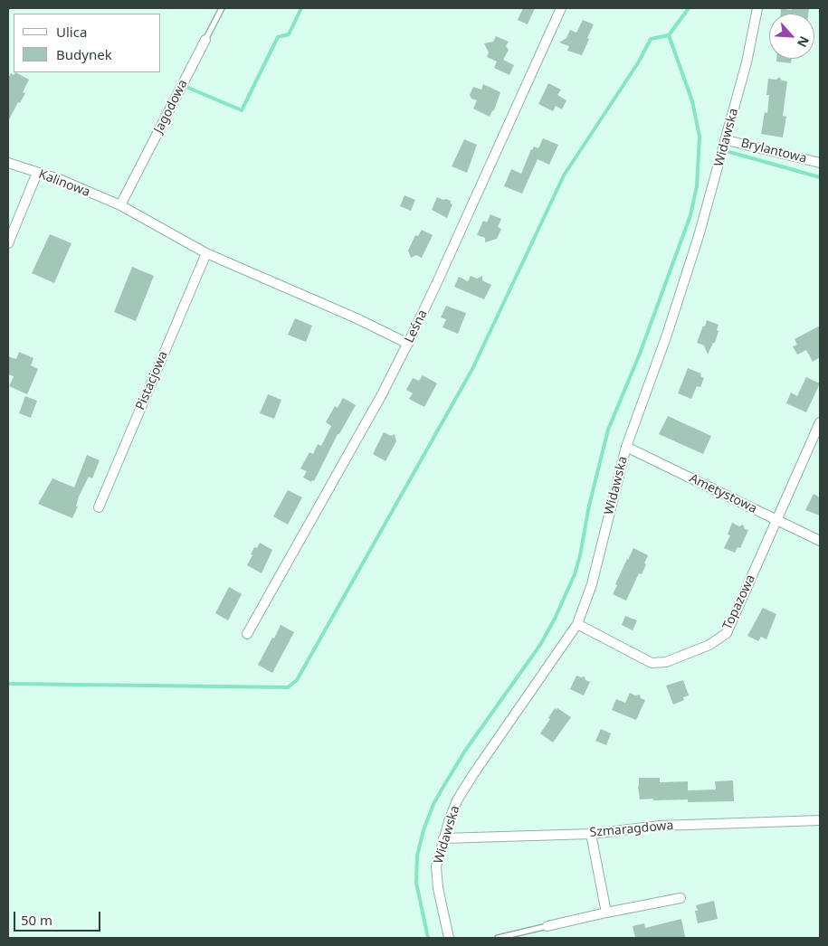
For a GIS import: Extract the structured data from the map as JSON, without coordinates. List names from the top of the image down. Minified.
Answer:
{"streets":{"street":["Jagodowa","Widawska","Brylantowa","Kalinowa","Leśna","Pistacjowa","Ametystowa","Topazowa","Szmaragdowa"]},"crossings":[["Jagodowa","Kalinowa"],["Widawska","Brylantowa"],["Widawska","Ametystowa"],["Widawska","Topazowa"],["Widawska","Szmaragdowa"],["Kalinowa","Leśna"],["Kalinowa","Pistacjowa"],["Ametystowa","Topazowa"]],"legend":["Ulica","Budynek"],"scale_bar":"50 m","north":"bottom right"}
